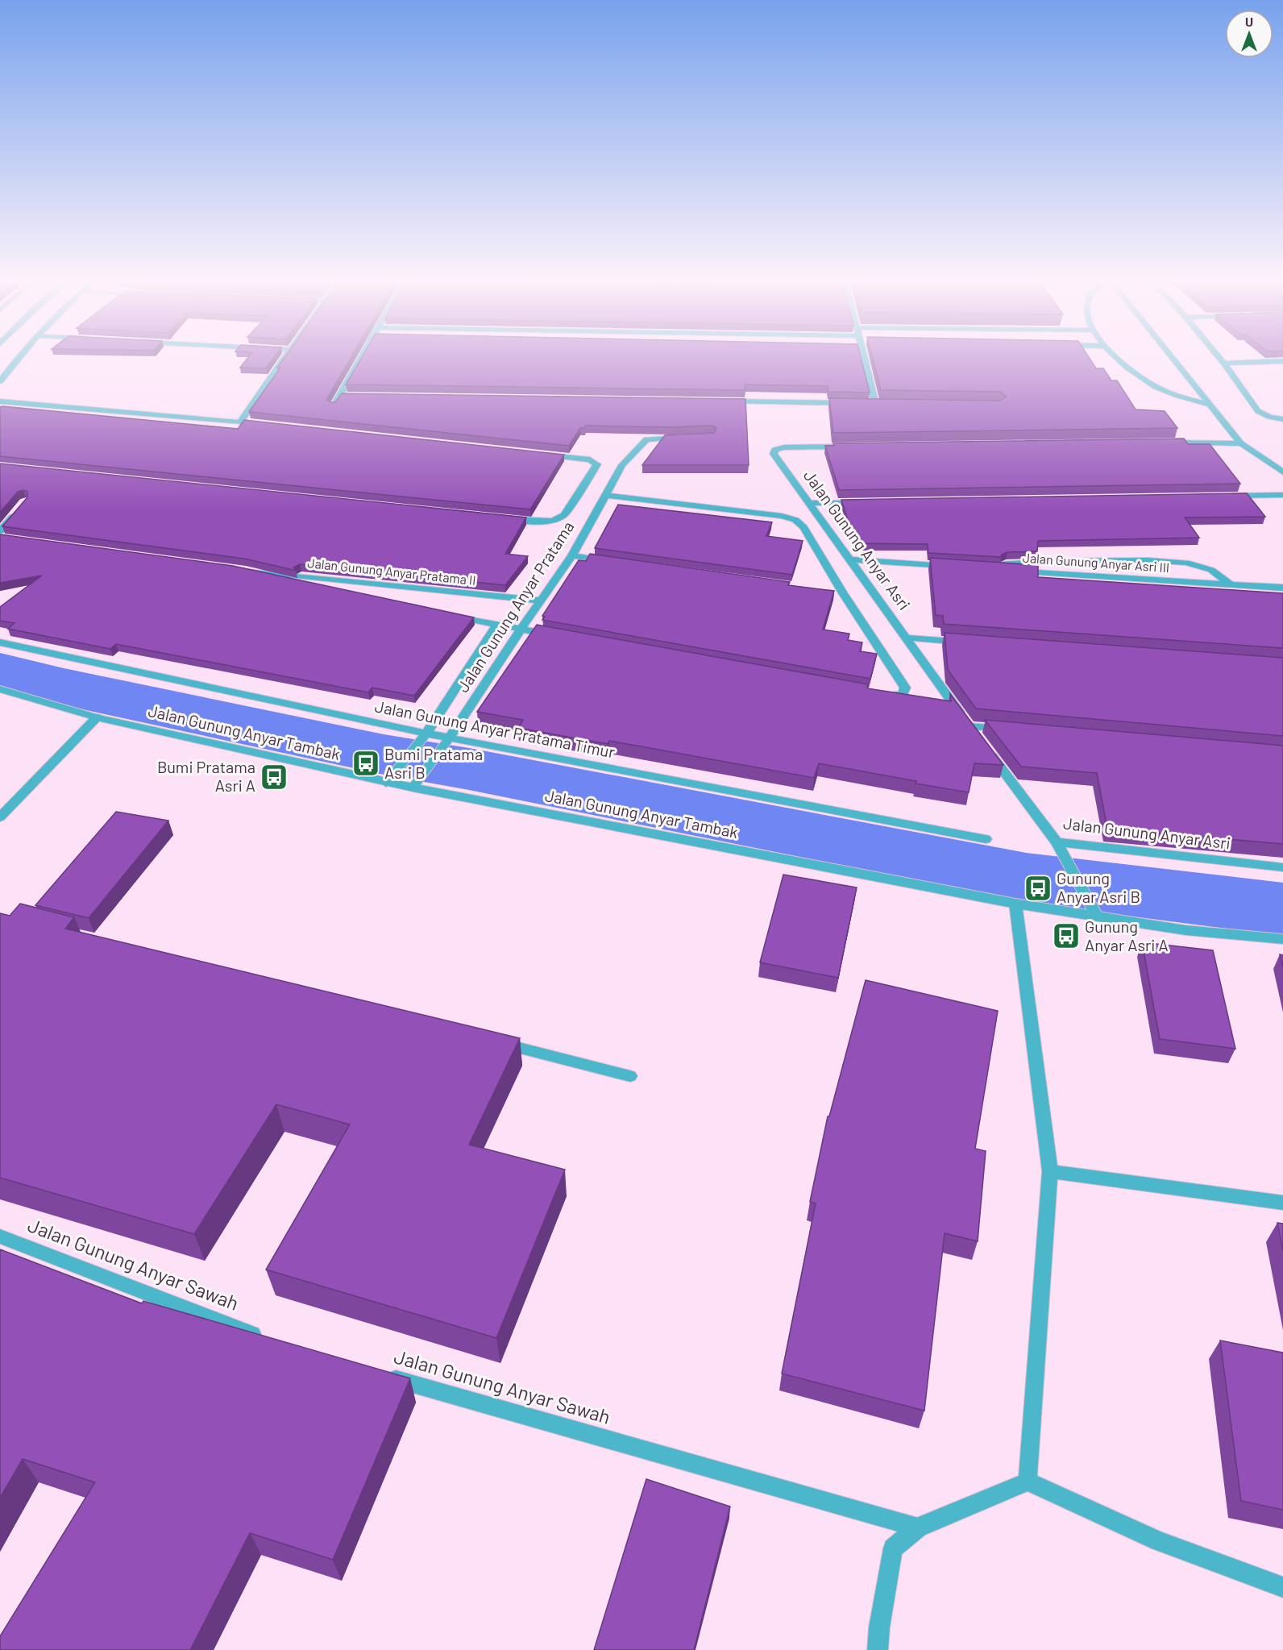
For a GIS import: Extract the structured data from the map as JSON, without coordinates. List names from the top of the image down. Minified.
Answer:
{"streets":{"street":["Jalan Gunung Anyar Asri","Jalan Gunung Anyar Asri III","Jalan Gunung Anyar Pratama II","Jalan Gunung Anyar Pratama","Jalan Gunung Anyar Pratama Timur","Jalan Gunung Anyar Tambak","Jalan Gunung Anyar Sawah"]},"crossings":[["Jalan Gunung Anyar Asri","Jalan Gunung Anyar Tambak"],["Jalan Gunung Anyar Pratama II","Jalan Gunung Anyar Pratama"],["Jalan Gunung Anyar Pratama","Jalan Gunung Anyar Pratama Timur"],["Jalan Gunung Anyar Pratama","Jalan Gunung Anyar Tambak"]],"places":{"bus stop":["Bumi Pratama Asri B","Bumi Pratama Asri A","Gunung Anyar Asri B","Gunung Anyar Asri A"]},"north":"top"}
